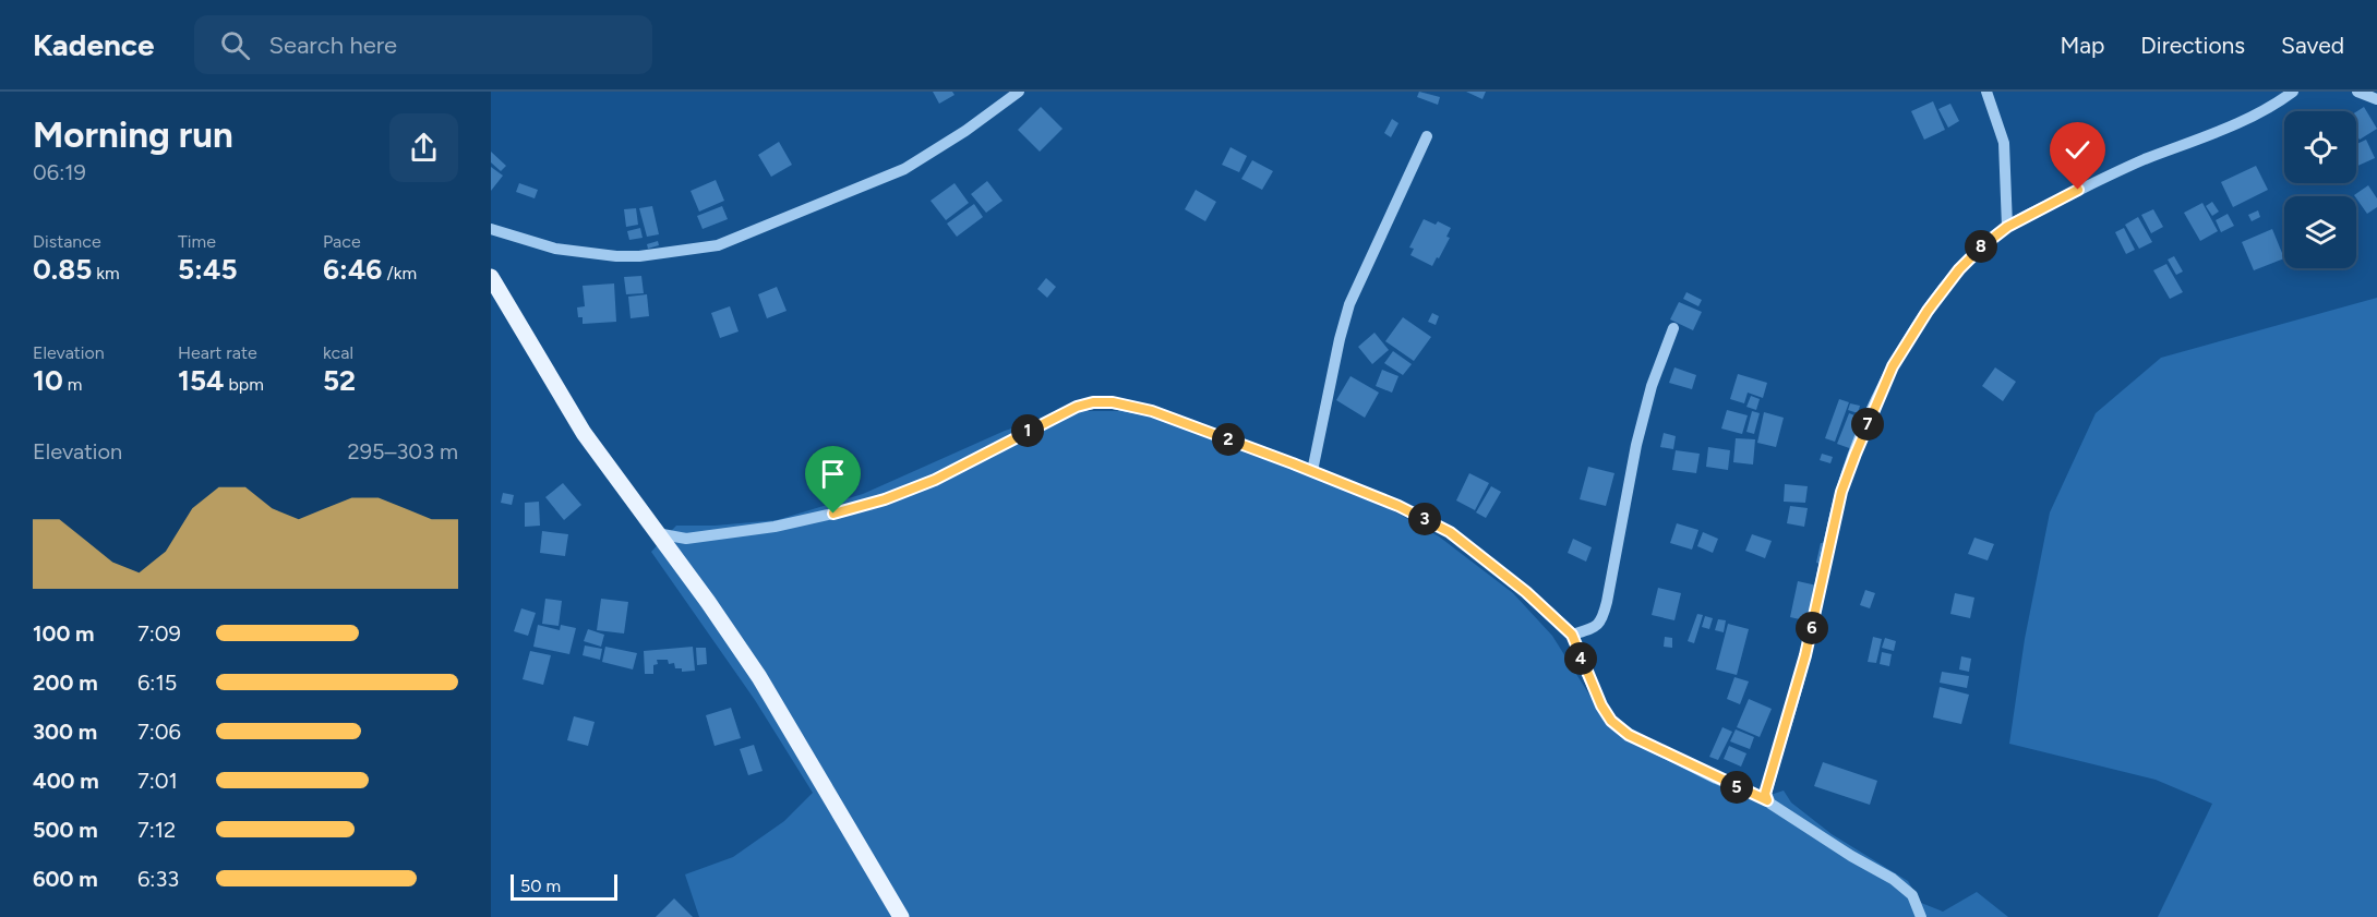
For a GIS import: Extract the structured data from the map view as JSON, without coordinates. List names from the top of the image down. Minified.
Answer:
{"scale_bar":"50 m","page":{"header":"Kadence","search":"Search here","nav":["Map","Directions","Saved"],"heading":["Morning run","06:19"],"stats":[["Distance","0.85 km"],["Time","5:45"],["Pace","6:46 /km"],["Elevation","10 m"],["Heart rate","154 bpm"],["kcal","52"]],"pins":["8","7","1","2","3","6","4","5"],"chart":["Elevation","295–303 m"],"list":[{"name":"100 m","note":"7:09"},{"name":"200 m","note":"6:15"},{"name":"300 m","note":"7:06"},{"name":"400 m","note":"7:01"},{"name":"500 m","note":"7:12"},{"name":"600 m","note":"6:33"}],"scale":"50 m"}}
